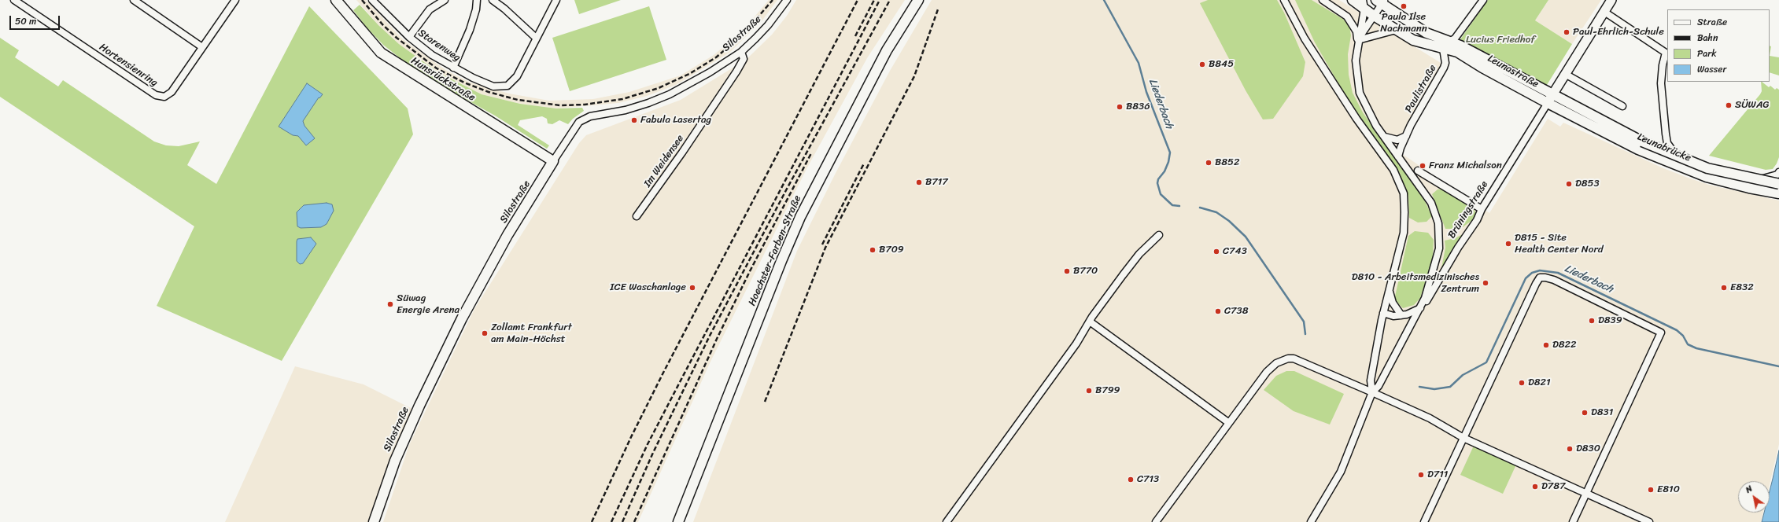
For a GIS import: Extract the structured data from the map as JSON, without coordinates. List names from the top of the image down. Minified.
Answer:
{"streets":{"main road":["Silostraße","Leunastraße","Hunsrückstraße","Leunabrücke","Hoechster-Farben-Straße"],"street":["Starenweg","Hortensienring","Paulistraße","Im Weidensee","Brüningstraße"]},"crossings":[["Silostraße","Hunsrückstraße"],["Silostraße","Im Weidensee"],["Leunastraße","Paulistraße"],["Leunastraße","Leunabrücke"],["Leunastraße","Brüningstraße"],["Leunabrücke","Brüningstraße"]],"water":["Liederbach"],"parks":["Lucius Friedhof"],"places":["Paula Ilse Nachmann","Paul-Ehrlich-Schule","B845","SÜWAG","B836","Fabula Lasertag","B852","Franz Michalson","B717","D853","D815 - Site Health Center Nord","B709","C743","B770","D810 - Arbeitsmedizinisches Zentrum","ICE Waschanlage","E832","Süwag Energie Arena","C738","D839","Zollamt Frankfurt am Main-Höchst","D822","D821","B799","D831","D830","D711","C713","D787","E810"],"legend":["Straße","Bahn","Park","Wasser"],"scale_bar":"50 m","north":"top left"}
